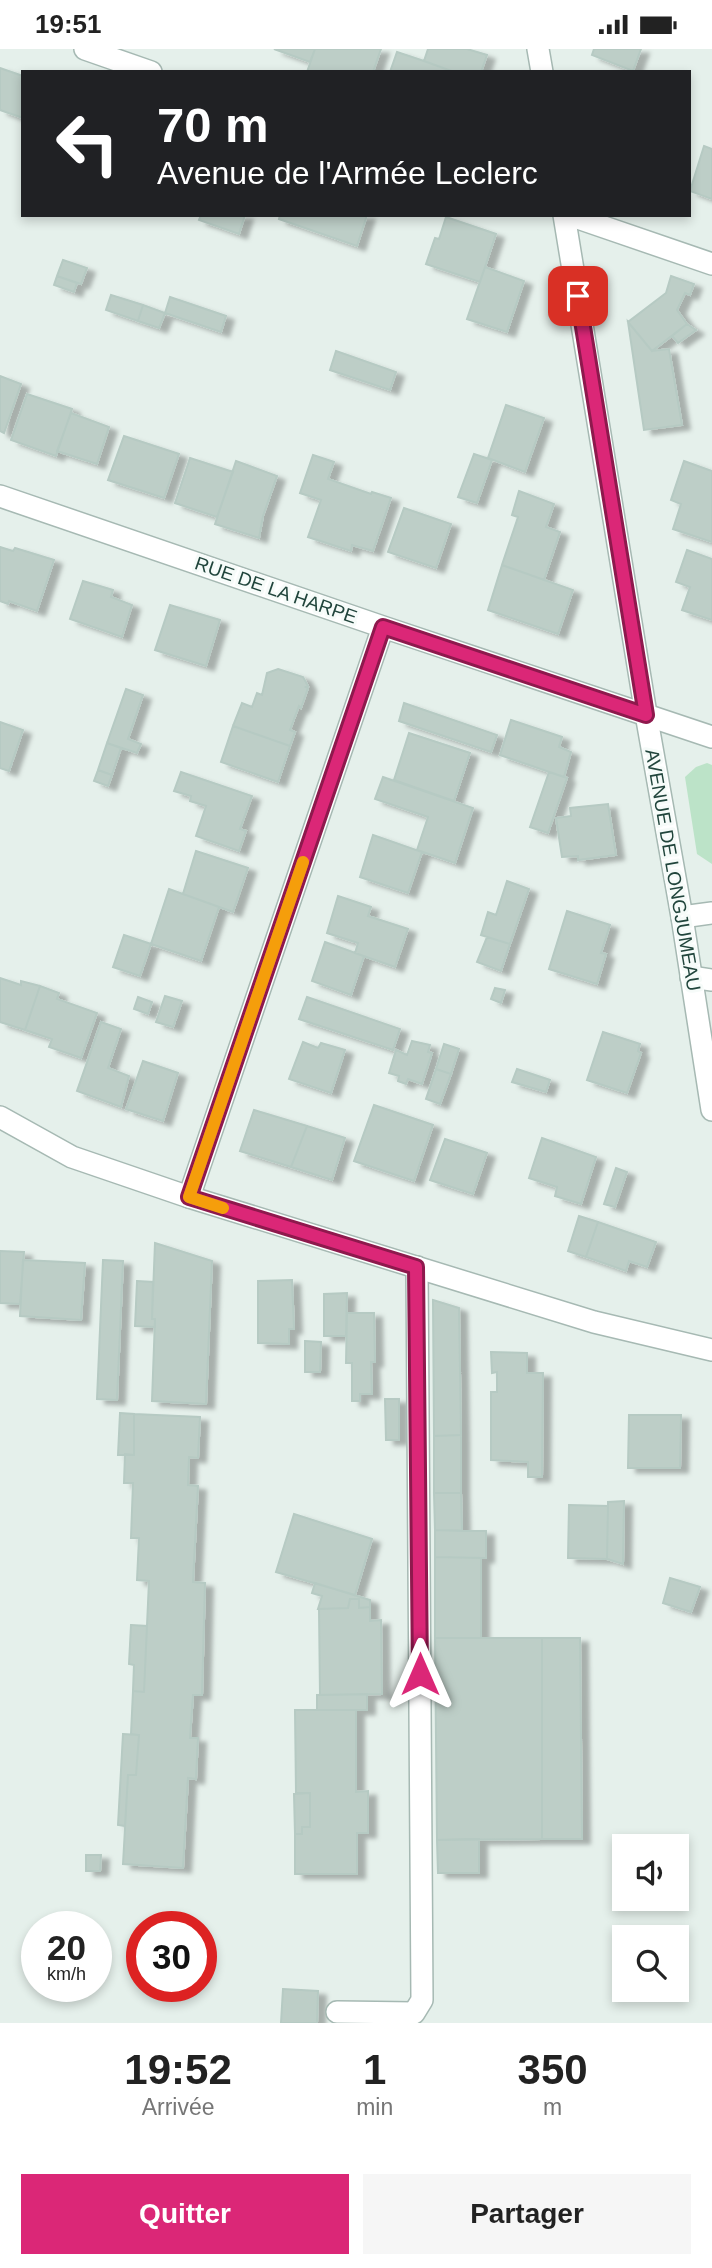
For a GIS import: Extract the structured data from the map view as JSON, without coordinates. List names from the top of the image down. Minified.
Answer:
{"streets":{"street":["RUE DE LA HARPE","AVENUE DE LONGJUMEAU"]},"crossings":[["RUE DE LA HARPE","AVENUE DE LONGJUMEAU"]],"page":{"status":"19:51","turn":["70 m","Avenue de l'Armée Leclerc"],"speed":"20 km/h","limit":"30","eta":["19:52","Arrivée","1","min","350","m"],"buttons":["Quitter","Partager"]}}
